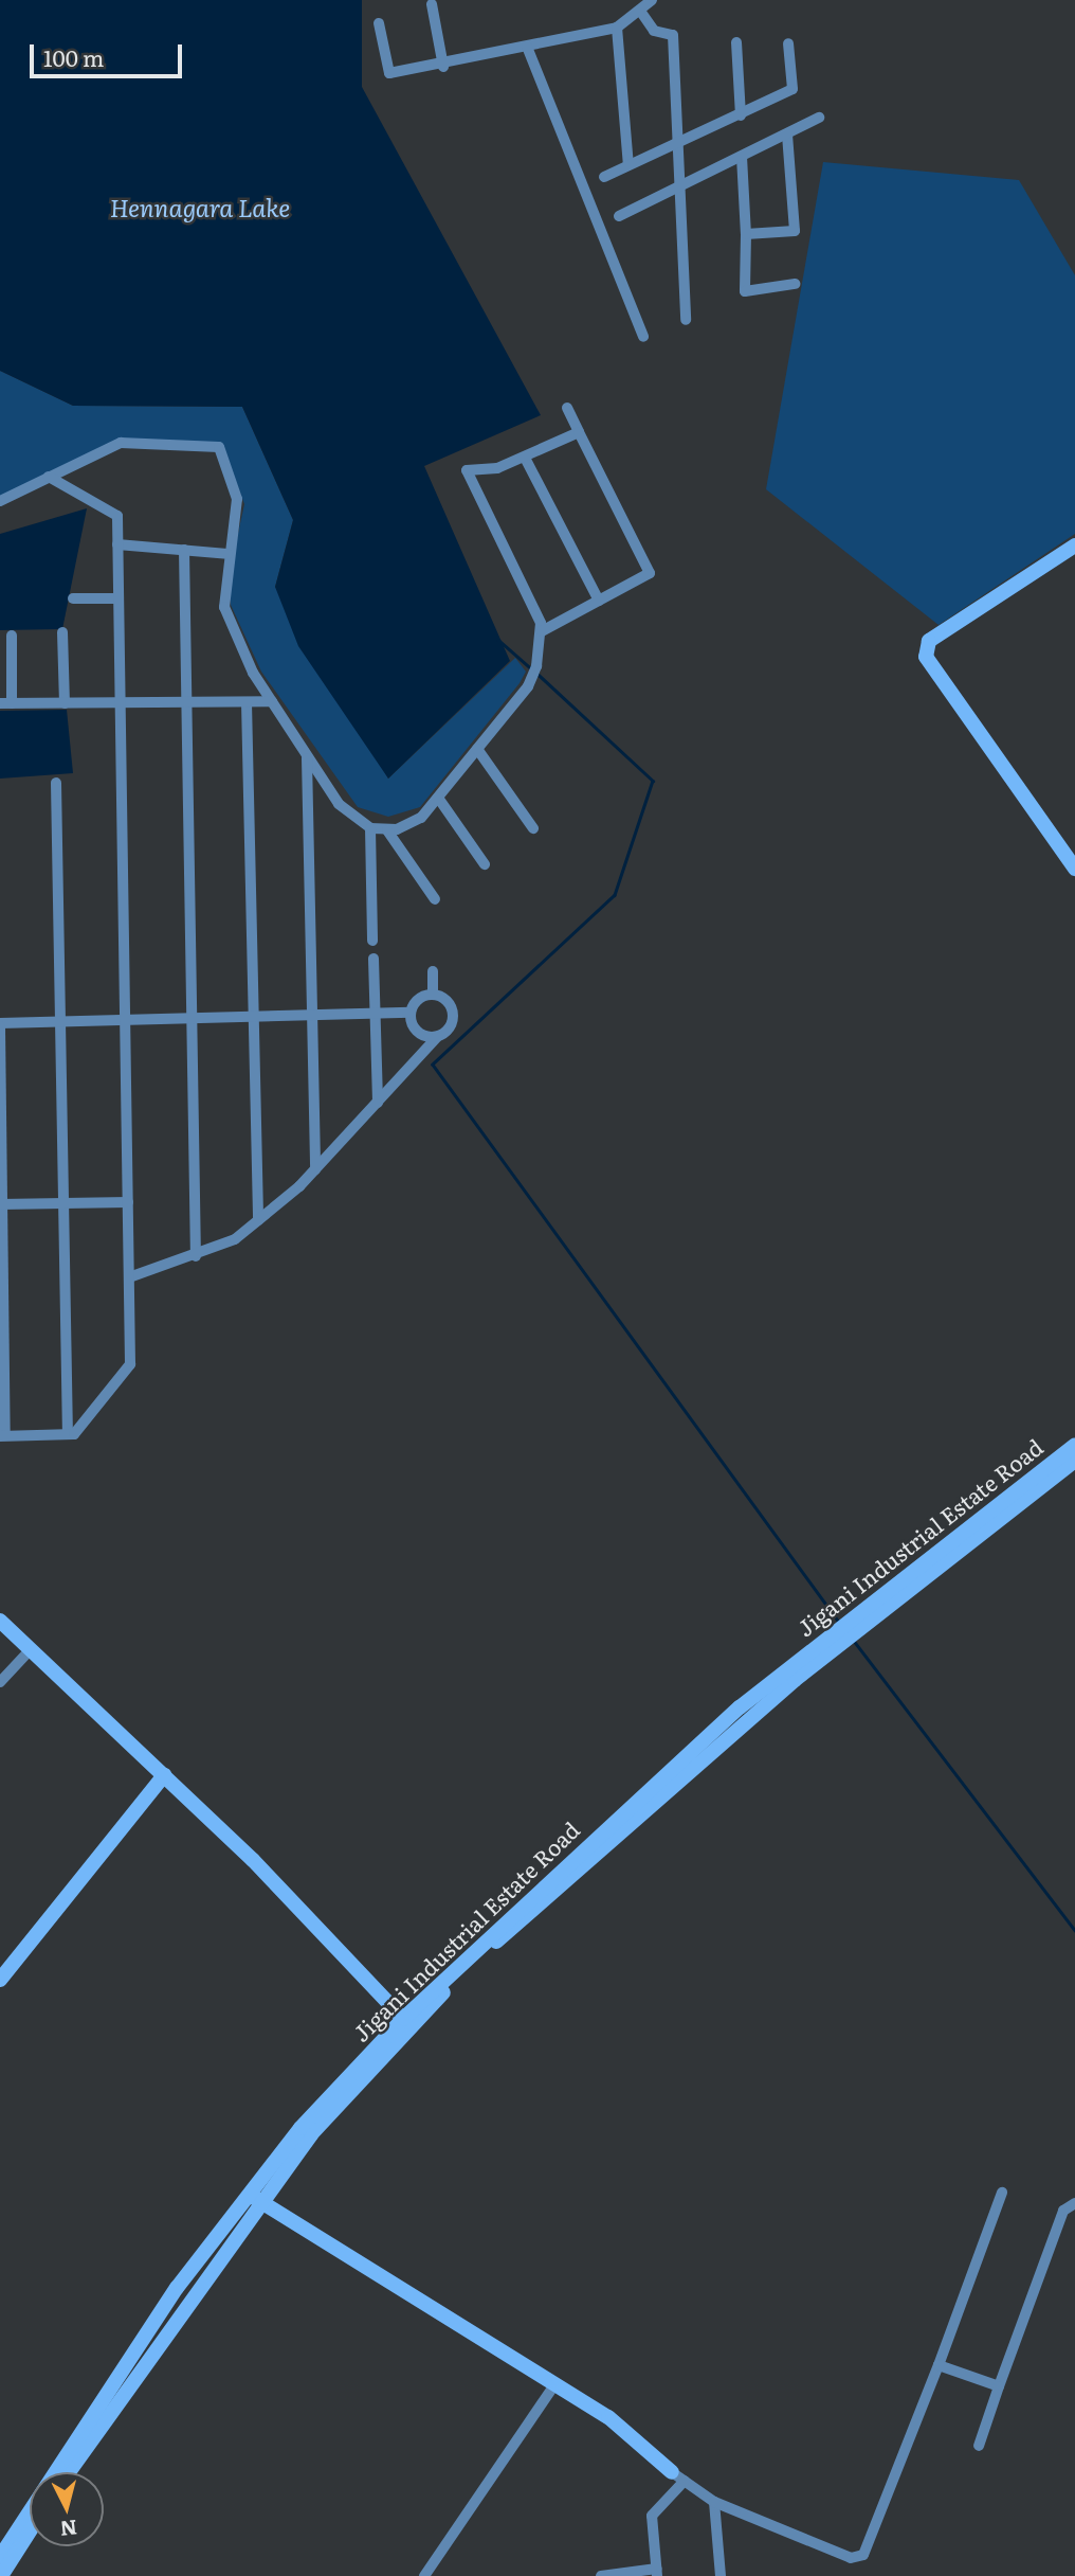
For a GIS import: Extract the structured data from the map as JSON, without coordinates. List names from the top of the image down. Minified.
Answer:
{"streets":{"main road":["Jigani Industrial Estate Road"]},"water":["Hennagara Lake"],"scale_bar":"100 m","north":"bottom"}
